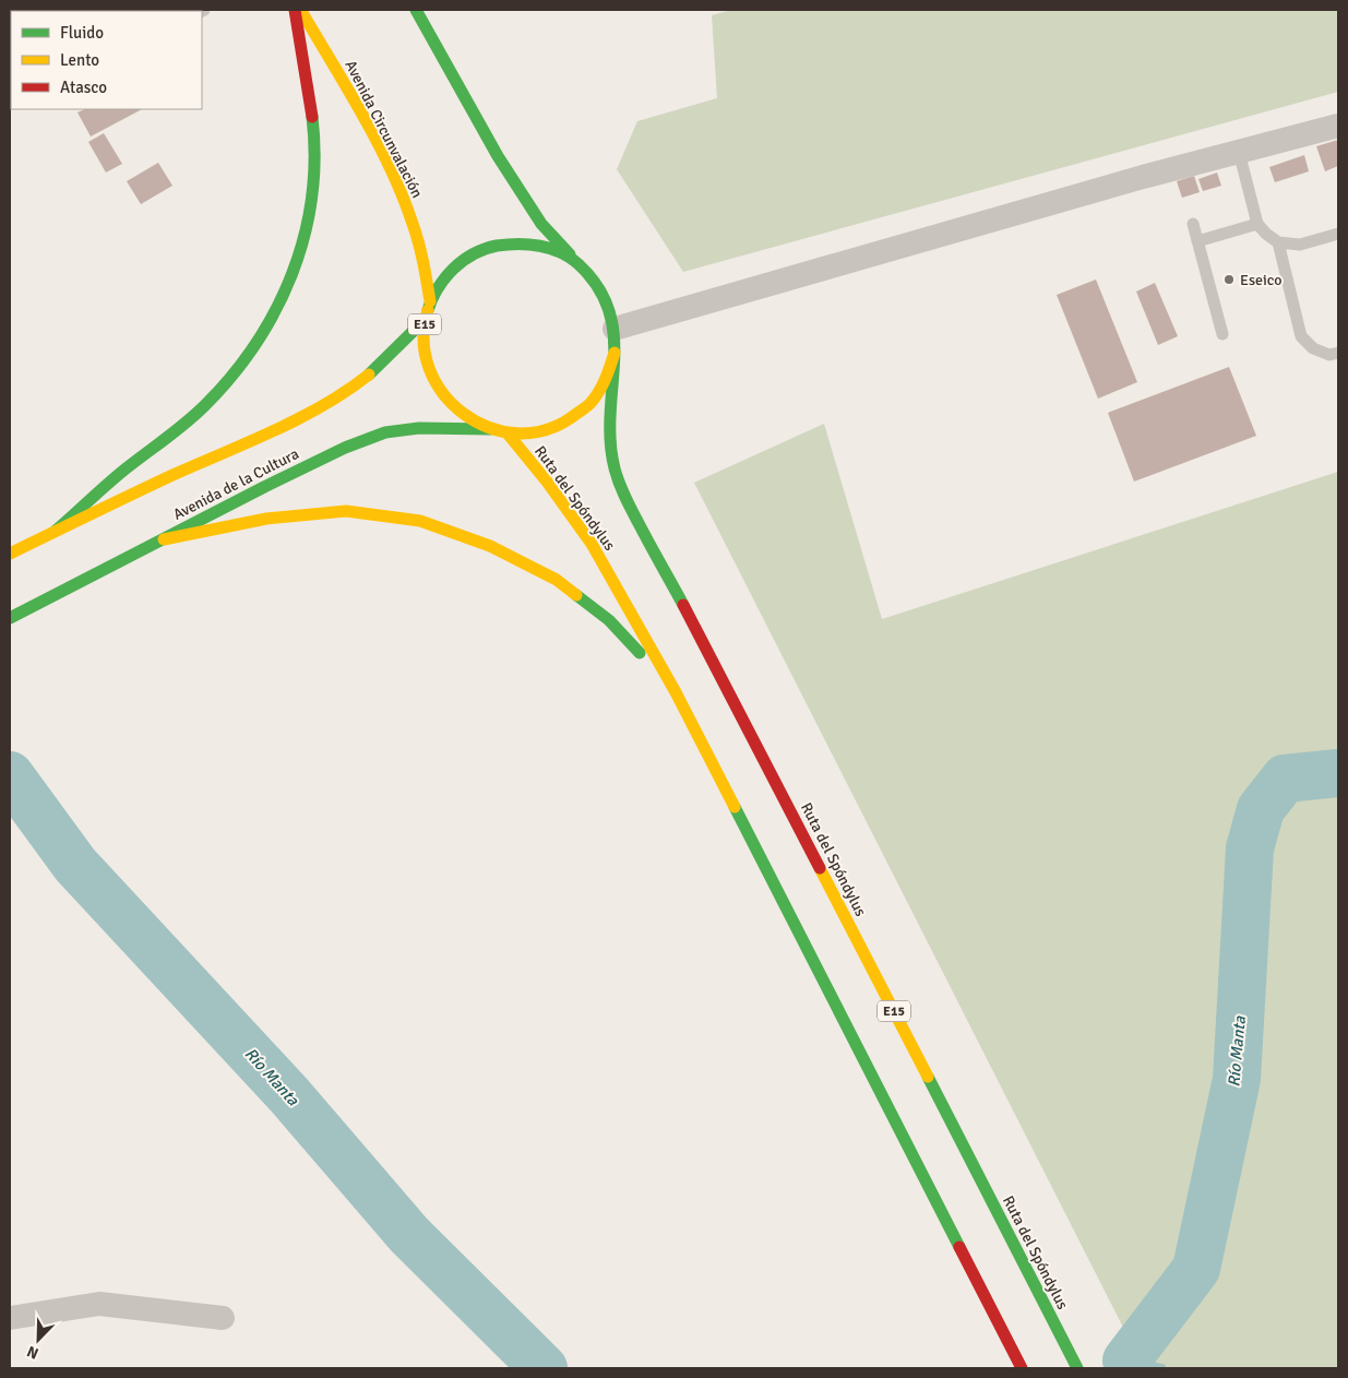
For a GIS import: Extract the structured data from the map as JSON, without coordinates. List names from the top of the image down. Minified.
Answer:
{"streets":{"main road":["Avenida Circunvalación","E15","Avenida de la Cultura","Ruta del Spóndylus"]},"crossings":[["Avenida Circunvalación","E15"],["Avenida Circunvalación","Avenida de la Cultura"],["Avenida Circunvalación","Ruta del Spóndylus"],["E15","Avenida de la Cultura"],["E15","Ruta del Spóndylus"],["Avenida de la Cultura","Ruta del Spóndylus"]],"water":["Río Manta"],"places":["Eseico"],"legend":["Fluido","Lento","Atasco"],"north":"bottom left"}
